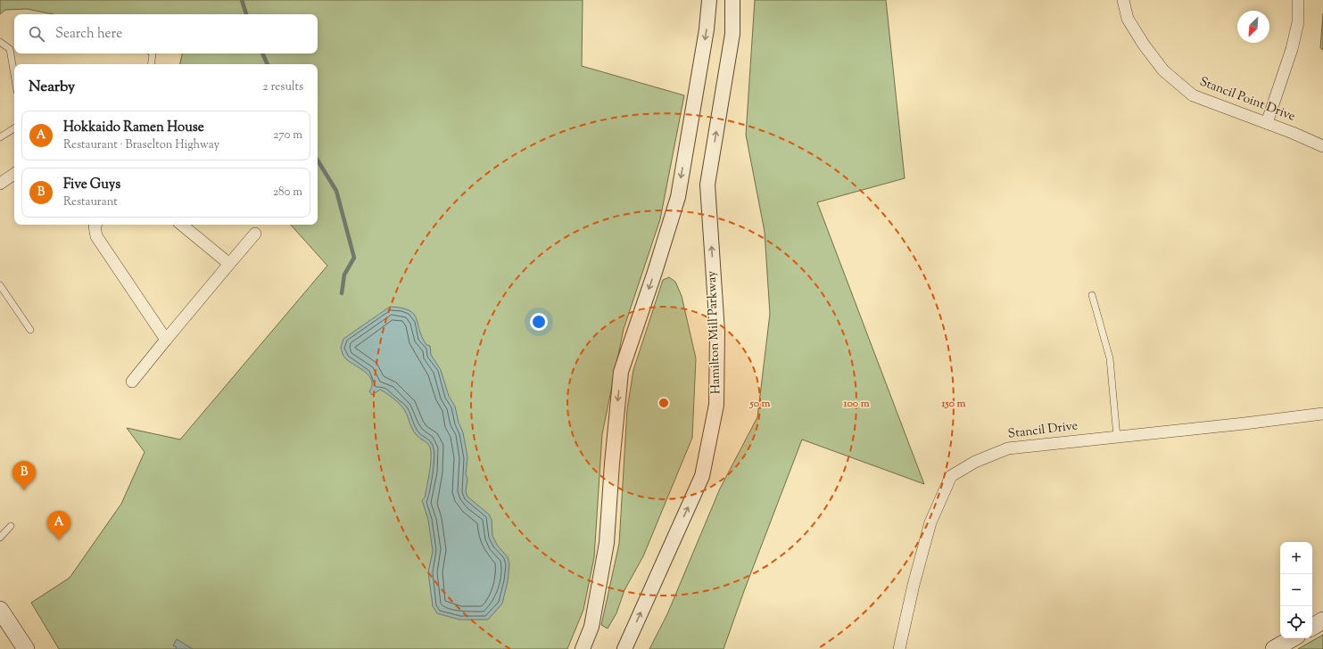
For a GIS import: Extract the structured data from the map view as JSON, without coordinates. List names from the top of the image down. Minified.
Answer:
{"streets":{"street":["Stancil Point Drive","Hamilton Mill Parkway","Stancil Drive"]},"north":"bottom left","page":{"search":"Search here","heading":["Nearby","2 results"],"list":[{"mark":"A","name":"Hokkaido Ramen House","note":"Restaurant · Braselton Highway","value":"270 m"},{"mark":"B","name":"Five Guys","note":"Restaurant","value":"280 m"}],"pins":["B","A"],"map_buttons":["+","−"]},"rings":["50 m","100 m","150 m"]}
